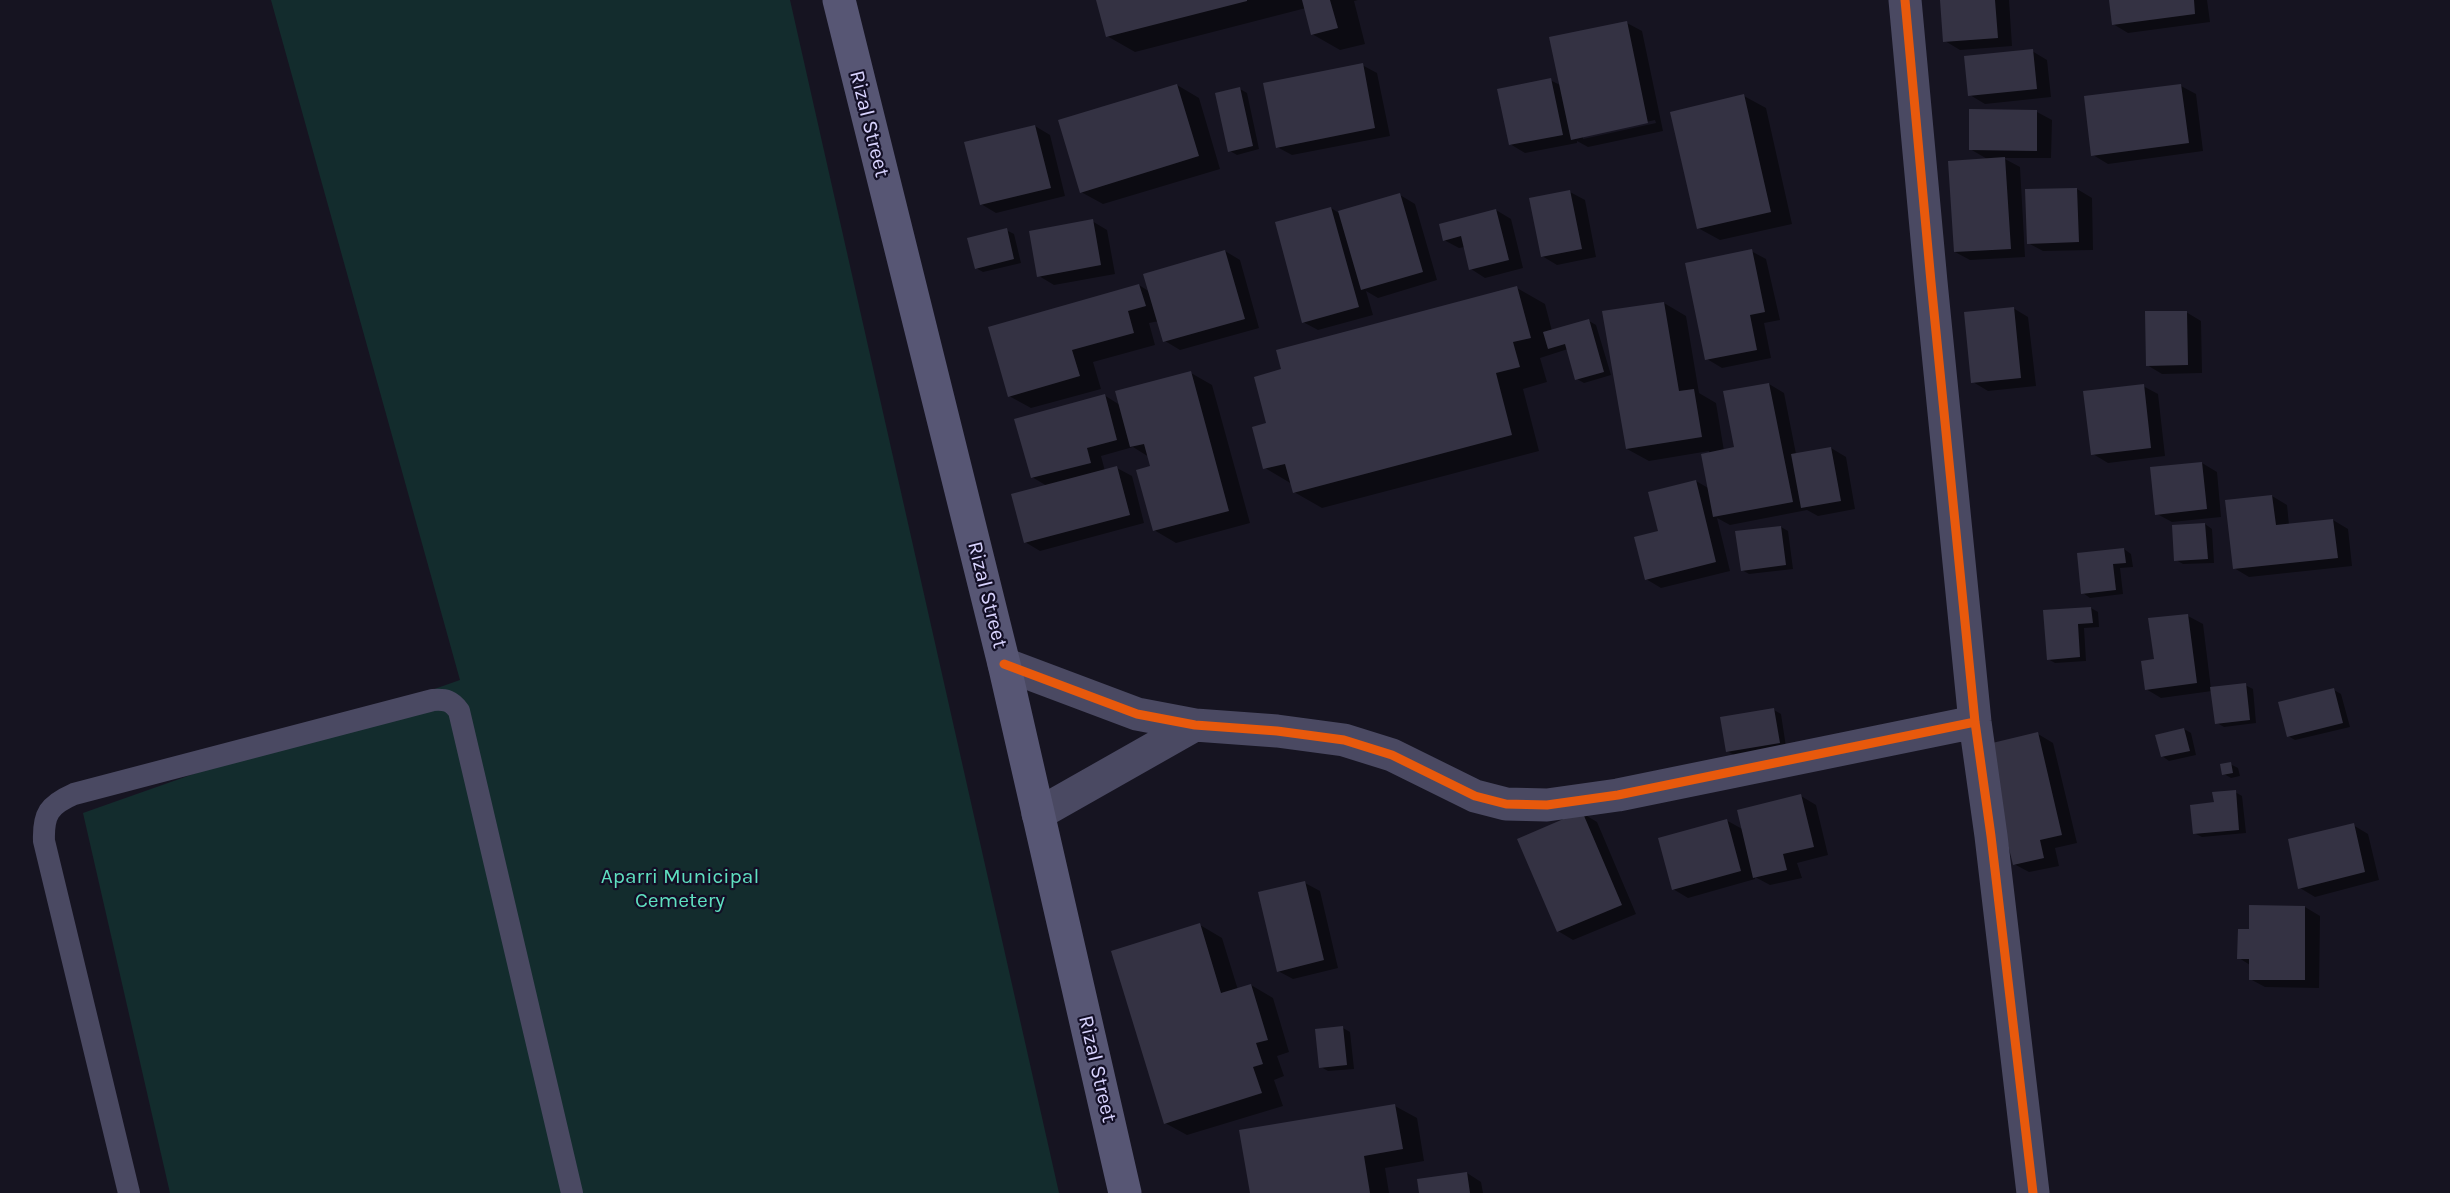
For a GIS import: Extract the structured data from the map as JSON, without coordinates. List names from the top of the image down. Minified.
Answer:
{"streets":{"main road":["Rizal Street"]},"parks":["Aparri Municipal Cemetery"]}
